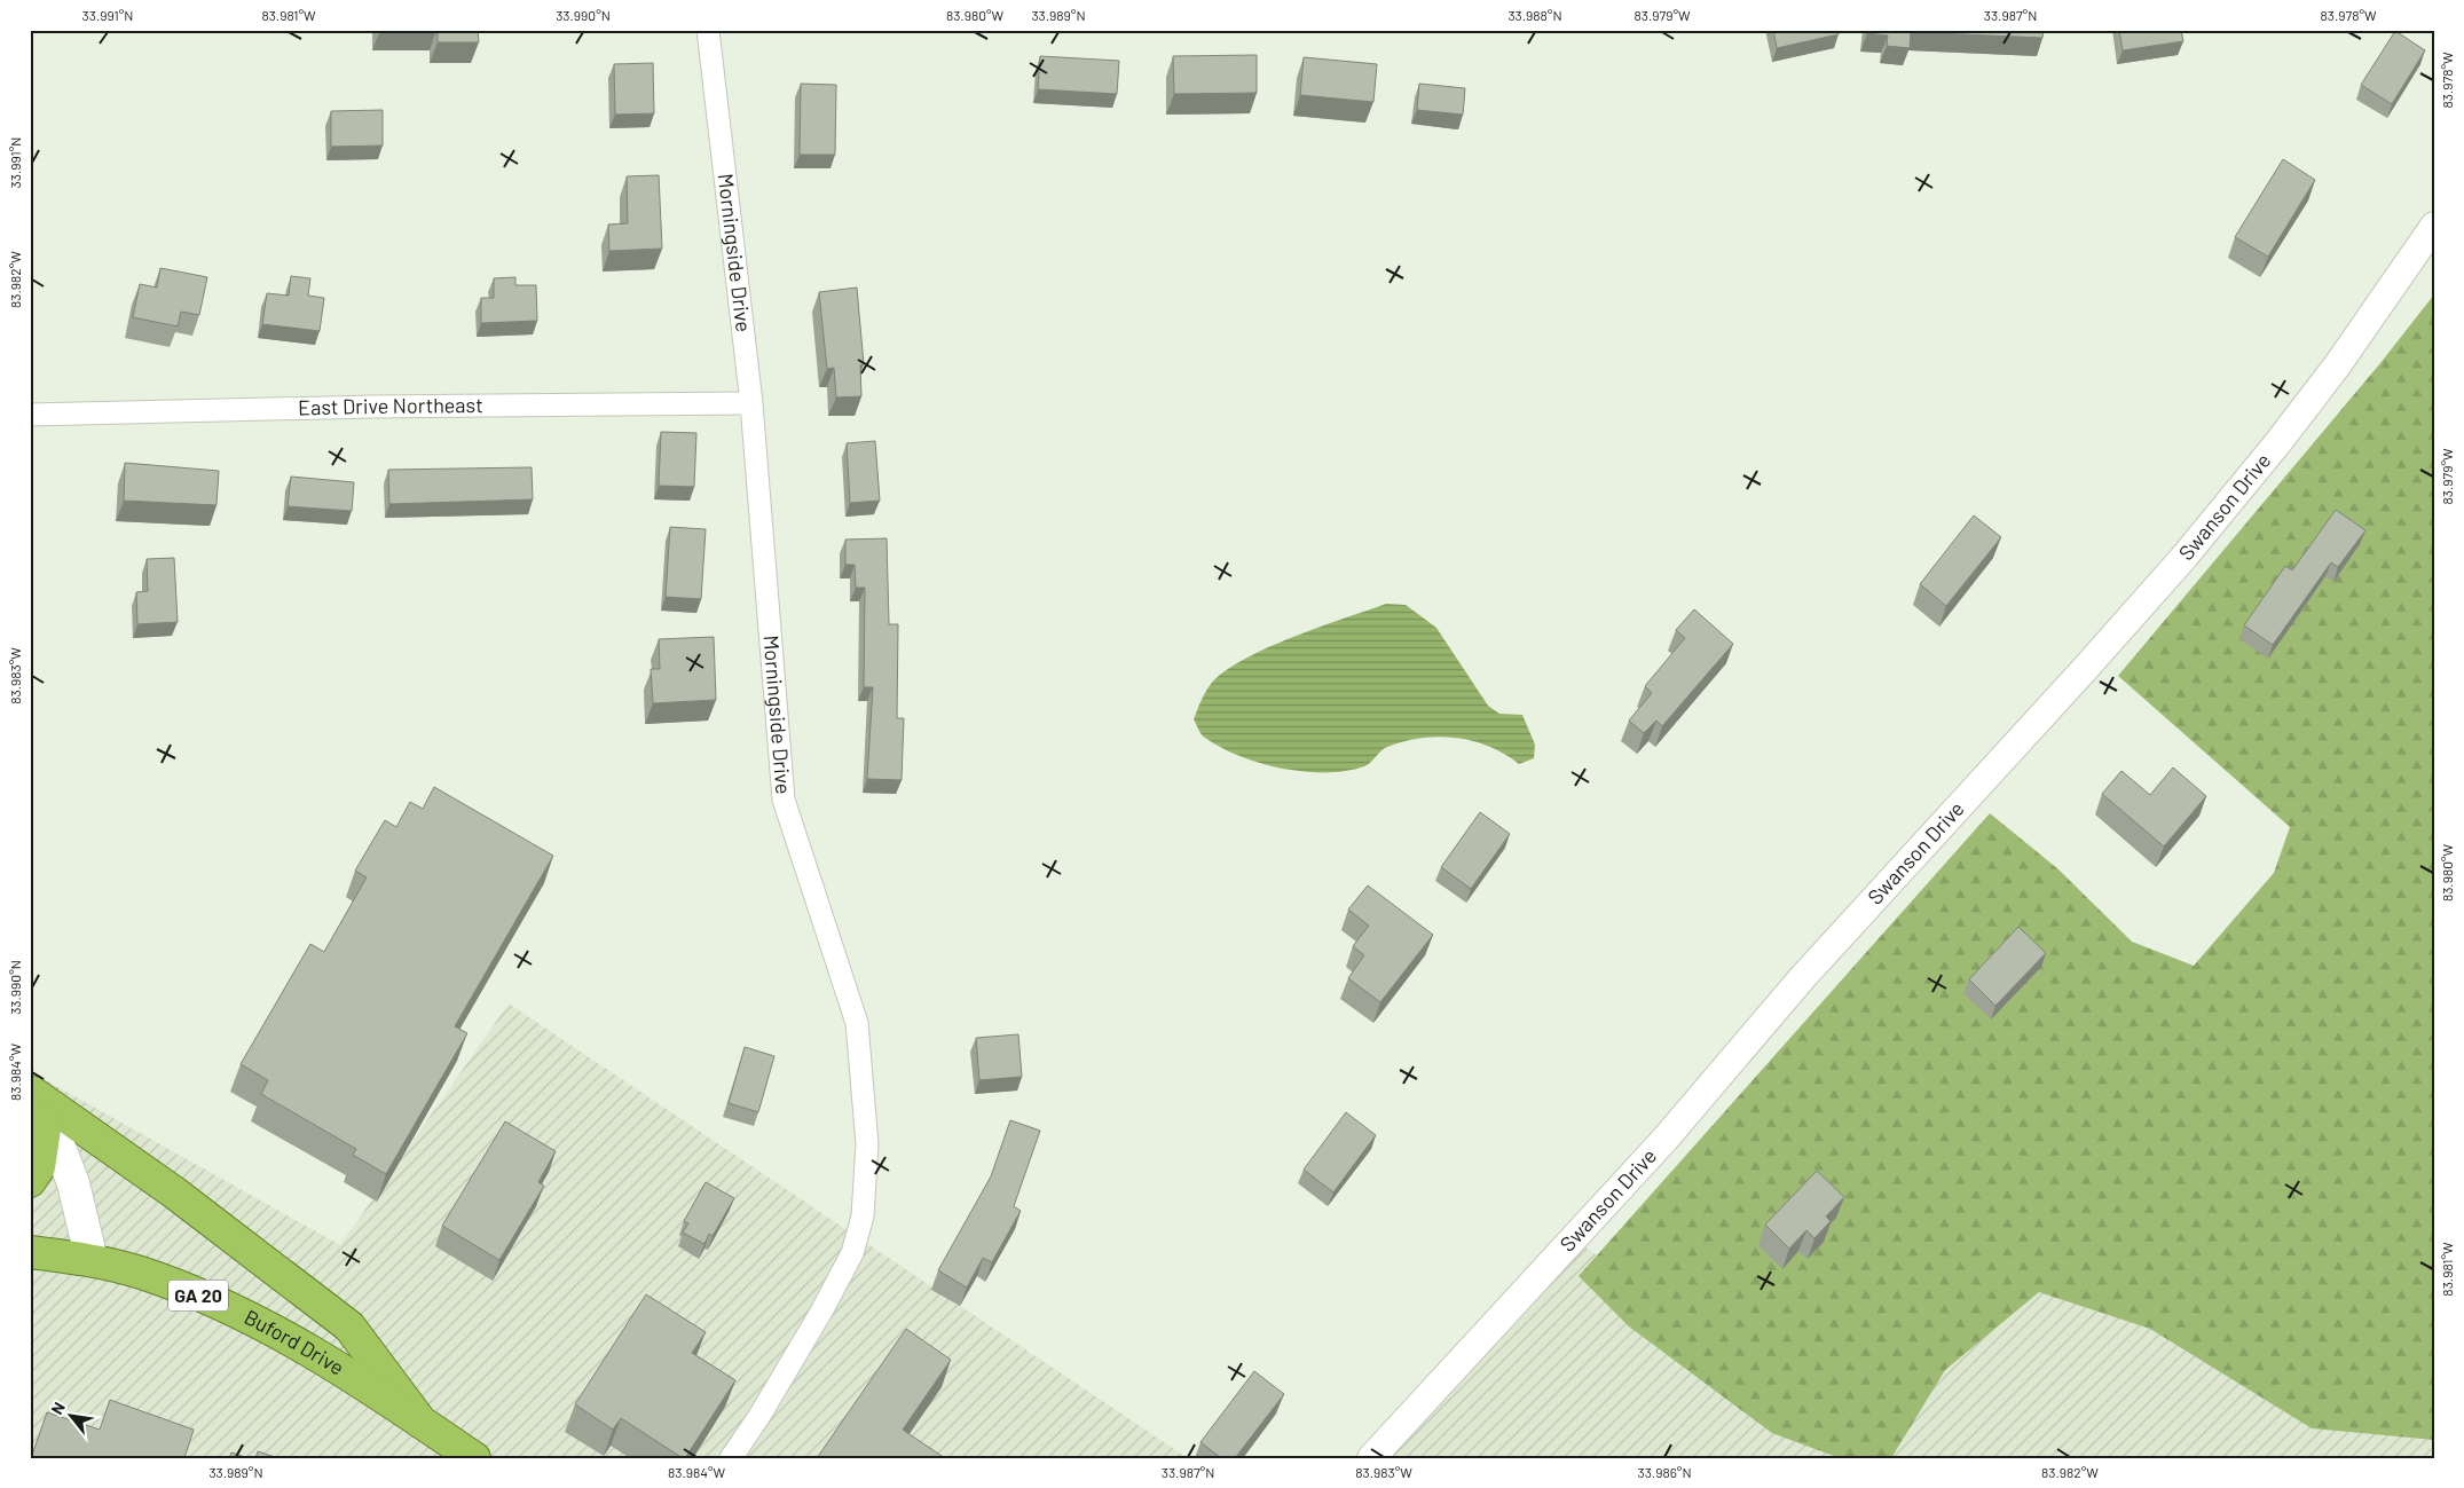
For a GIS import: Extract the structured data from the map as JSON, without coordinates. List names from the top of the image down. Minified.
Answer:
{"streets":{"highway":["GA 20","Buford Drive"],"street":["Morningside Drive","East Drive Northeast","Swanson Drive"]},"crossings":[["Morningside Drive","East Drive Northeast"]],"north":"top left","coordinates":["33.991°N","83.981°W","33.990°N","83.980°W","33.989°N","33.988°N","83.979°W","33.987°N","83.978°W","83.982°W","83.983°W","83.984°W","33.986°N"]}
